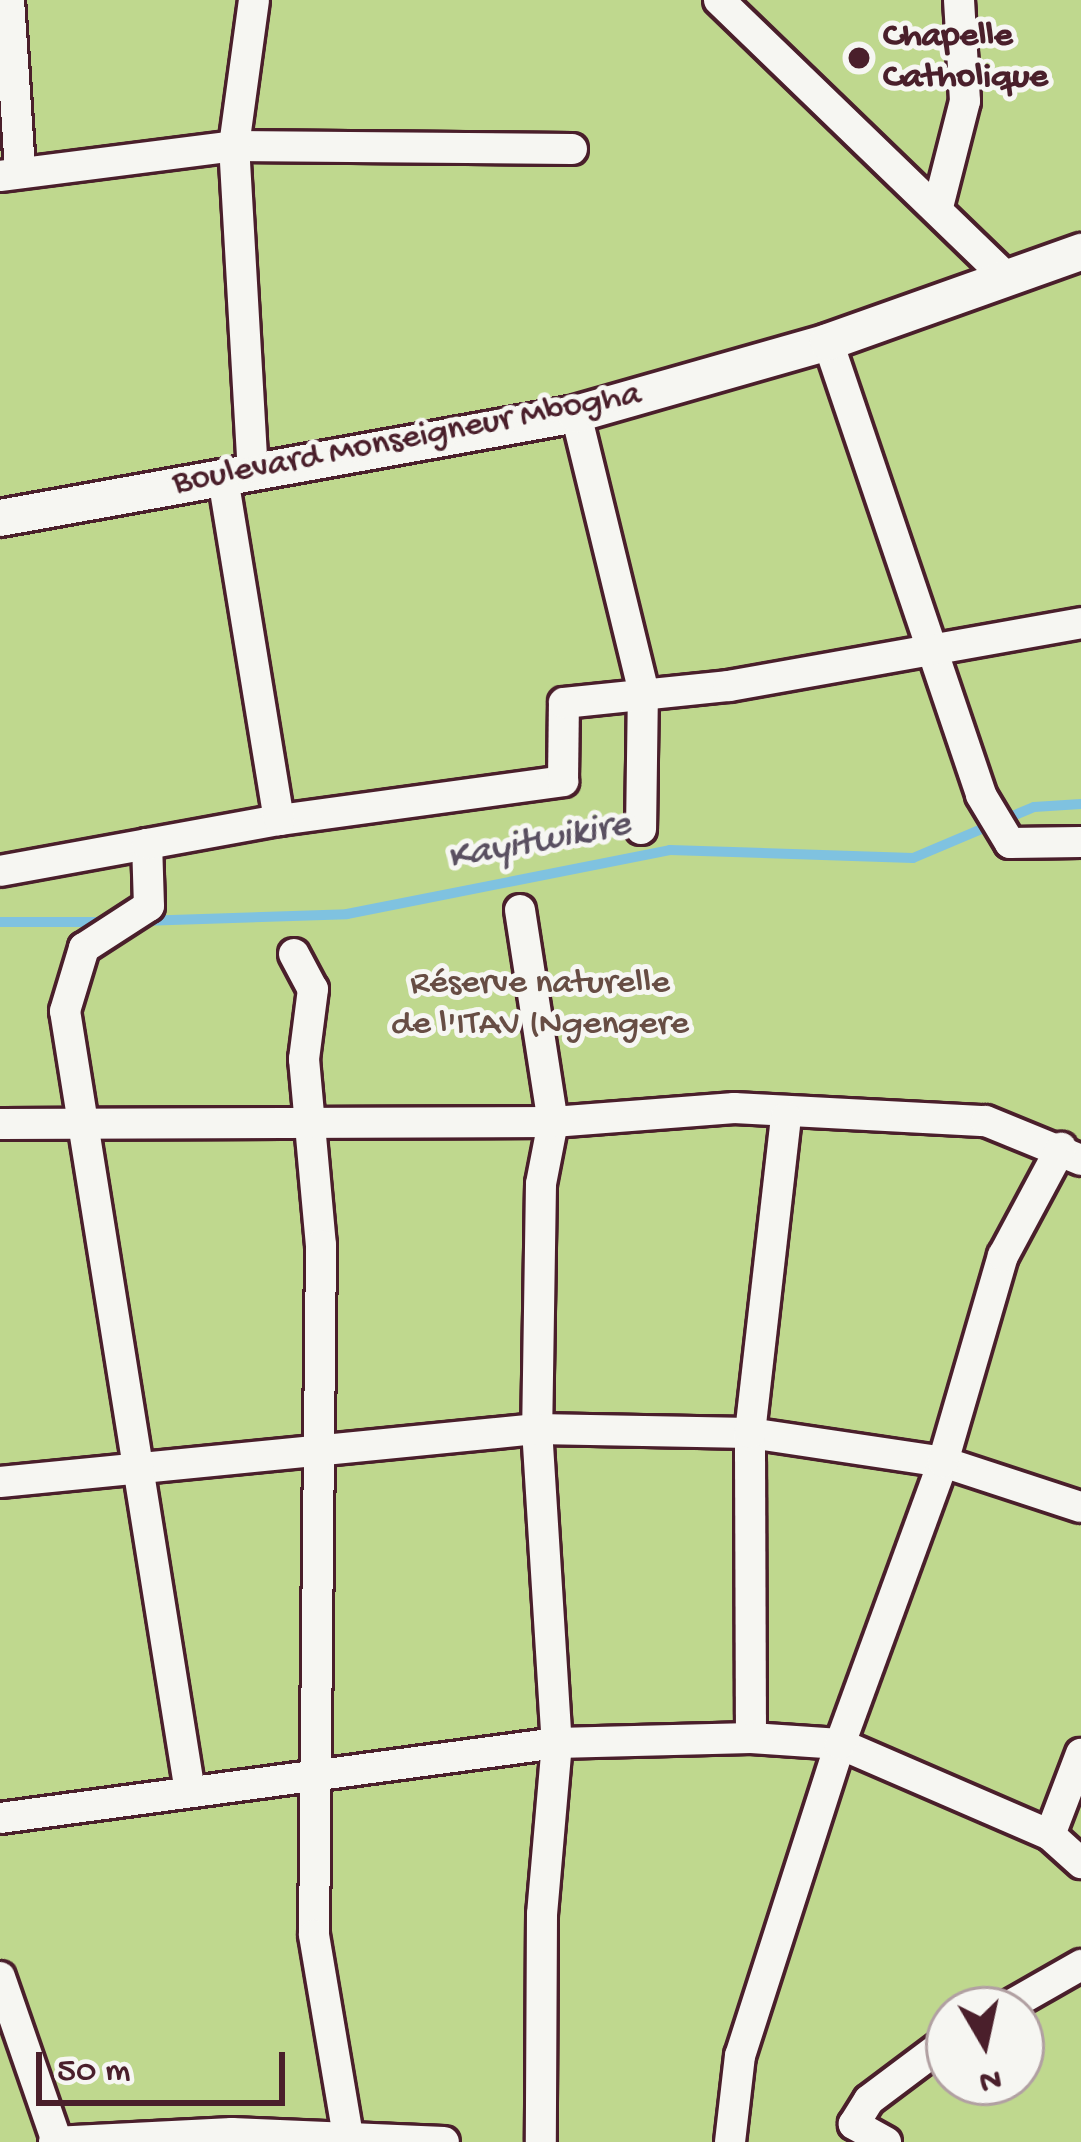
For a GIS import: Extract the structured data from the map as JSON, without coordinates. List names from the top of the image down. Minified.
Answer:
{"streets":{"street":["Boulevard Monseigneur Mbogha"]},"water":["Kayitwikire"],"parks":["Réserve naturelle de l'ITAV (Ngengere"],"places":["Chapelle Catholique"],"scale_bar":"50 m","north":"bottom"}
